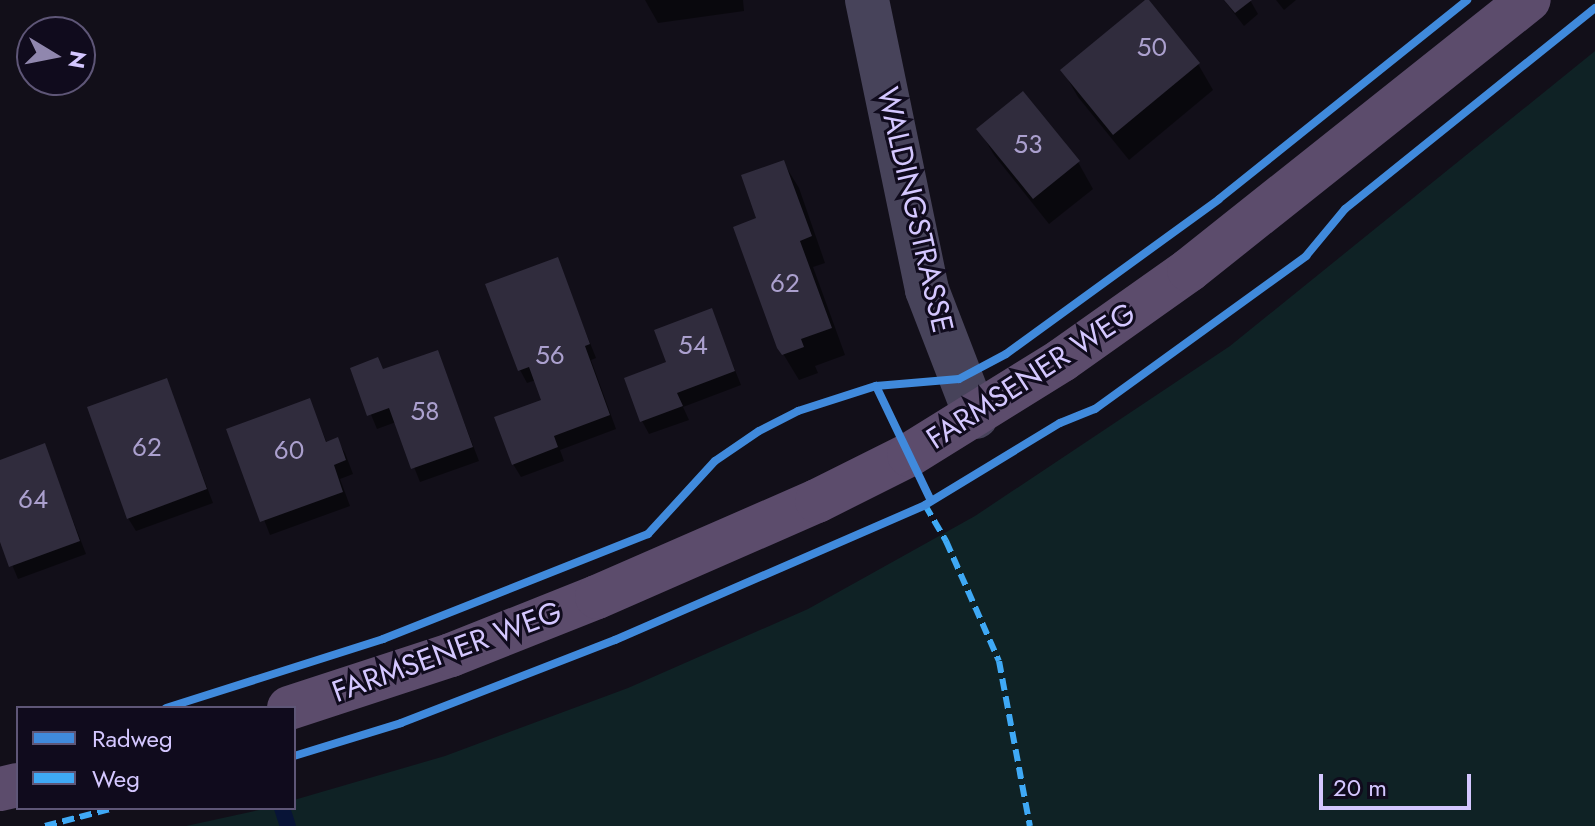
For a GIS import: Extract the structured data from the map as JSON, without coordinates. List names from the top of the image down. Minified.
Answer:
{"streets":{"main road":["FARMSENER WEG"],"street":["WALDINGSTRASSE"]},"crossings":[["WALDINGSTRASSE","FARMSENER WEG"]],"house_numbers":["50","53","62","54","56","58","62","60","64"],"legend":["Radweg","Weg"],"scale_bar":"20 m","north":"right"}
